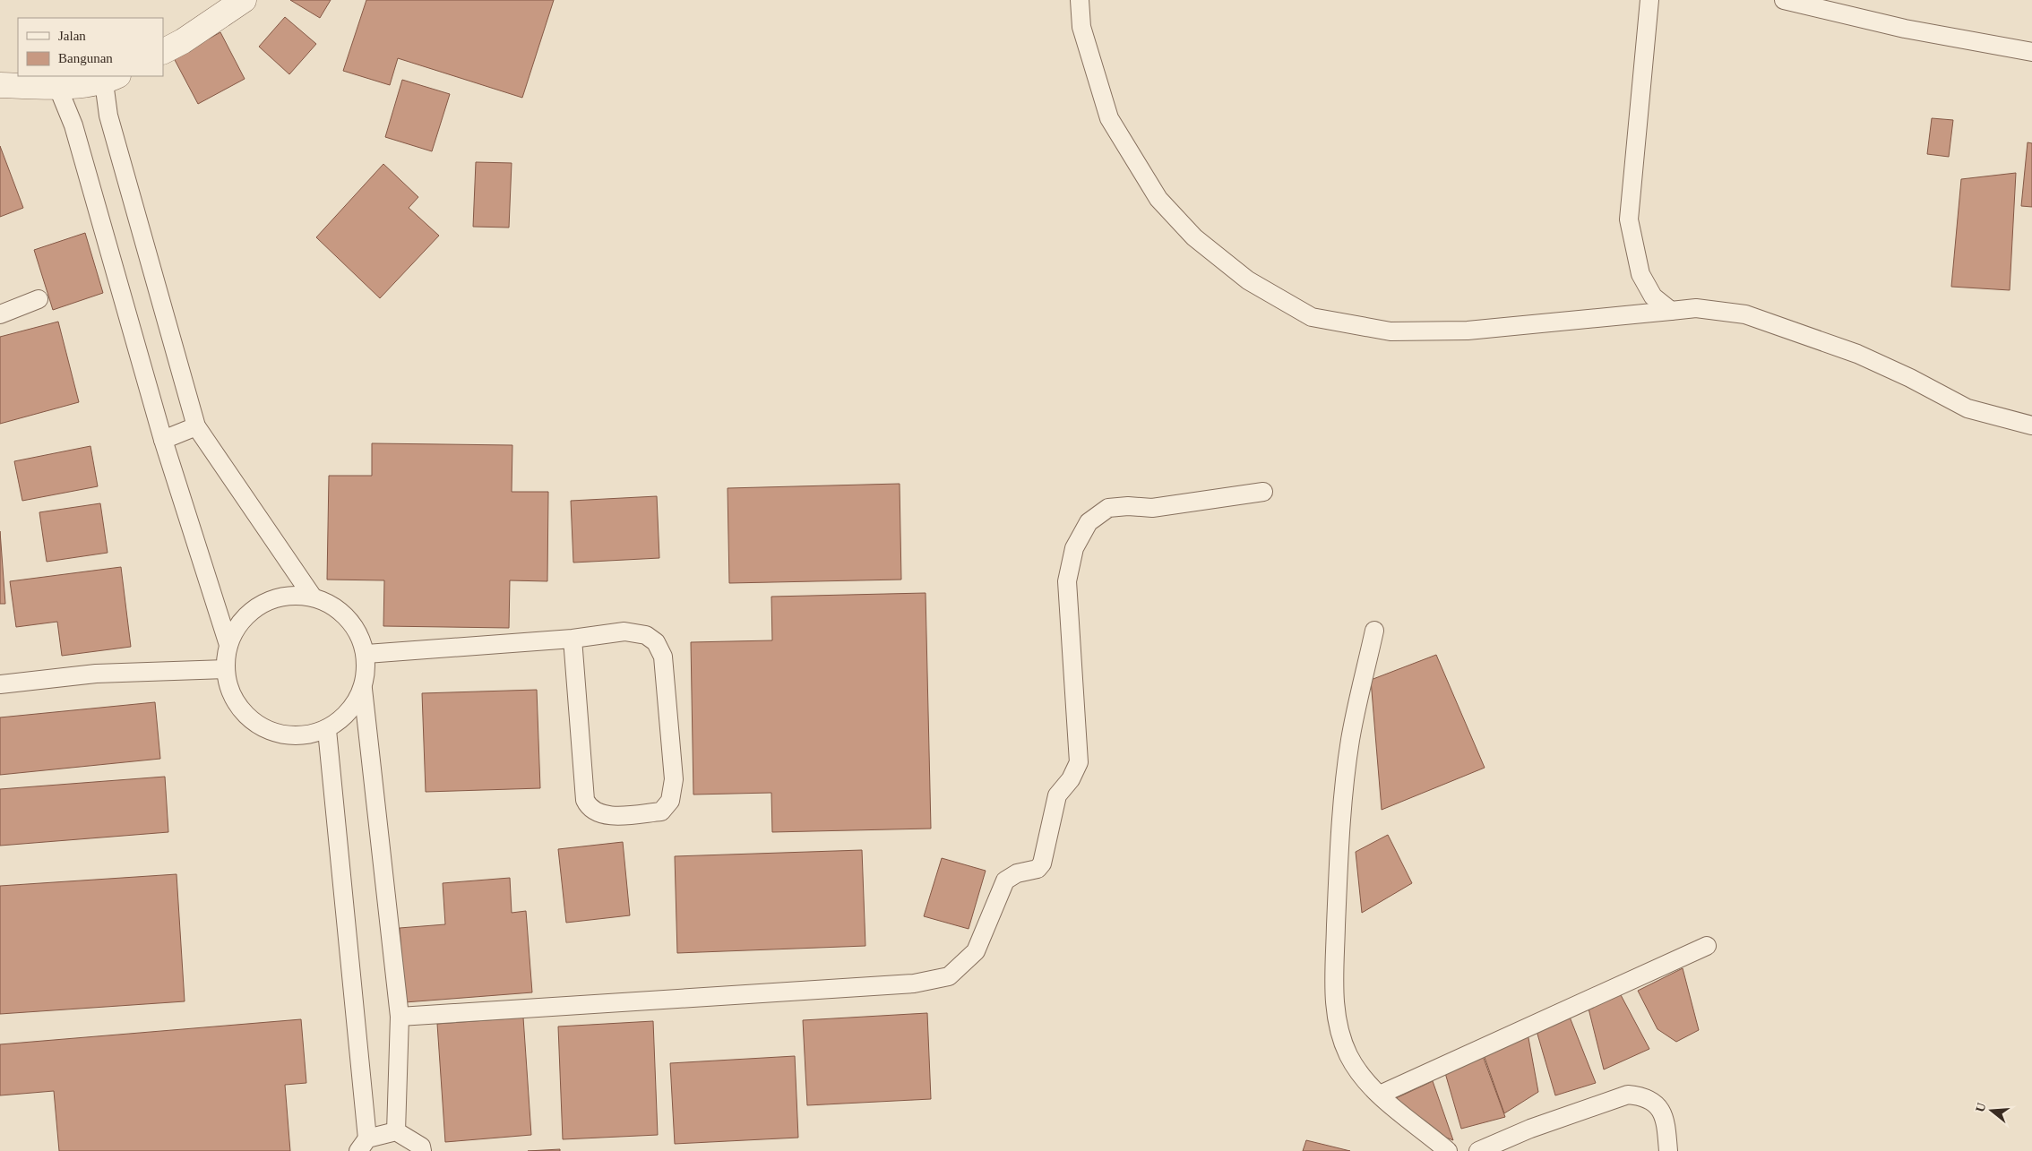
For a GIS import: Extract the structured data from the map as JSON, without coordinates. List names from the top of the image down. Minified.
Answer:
{"legend":["Jalan","Bangunan"],"north":"left"}
